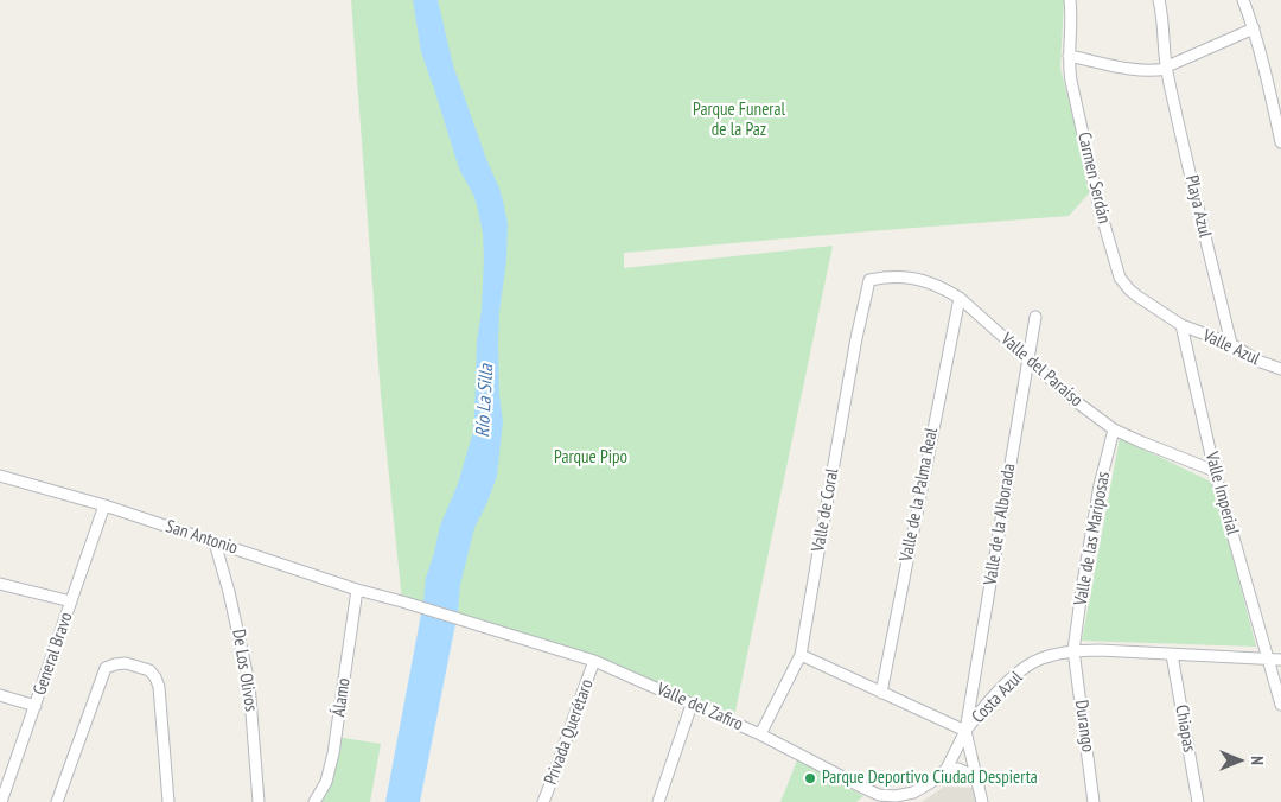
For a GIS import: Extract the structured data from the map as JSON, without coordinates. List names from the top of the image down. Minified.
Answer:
{"streets":{"street":["Carmen Serdán","Playa Azul","Valle Azul","Valle del Paraíso","Valle Imperial","Valle de la Palma Real","Valle de Coral","Valle de la Alborada","San Antonio","Valle de las Mariposas","General Bravo","De Los Olivos","Álamo","Costa Azul","Valle del Zafiro","Durango","Chiapas","Privada Querétaro"]},"crossings":[["Carmen Serdán","Valle Azul"],["Carmen Serdán","Valle Imperial"],["Playa Azul","Valle Azul"],["Valle Azul","Valle Imperial"],["Valle del Paraíso","Valle Imperial"],["Valle del Paraíso","Valle de la Palma Real"],["Valle del Paraíso","Valle de Coral"],["Valle del Paraíso","Valle de la Alborada"],["Valle del Paraíso","Valle de las Mariposas"],["Valle Imperial","Costa Azul"],["Valle de la Palma Real","Costa Azul"],["Valle de Coral","Costa Azul"],["Valle de Coral","Valle del Zafiro"],["Valle de la Alborada","Costa Azul"],["Valle de la Alborada","Valle del Zafiro"],["San Antonio","General Bravo"],["San Antonio","De Los Olivos"],["San Antonio","Álamo"],["San Antonio","Valle del Zafiro"],["Valle de las Mariposas","Costa Azul"],["Valle de las Mariposas","Durango"],["Costa Azul","Valle del Zafiro"],["Costa Azul","Durango"],["Costa Azul","Chiapas"],["Valle del Zafiro","Privada Querétaro"]],"water":["Río La Silla"],"parks":["Parque Funeral de la Paz","Parque Pipo"],"places":["Parque Deportivo Ciudad Despierta"],"north":"right"}
